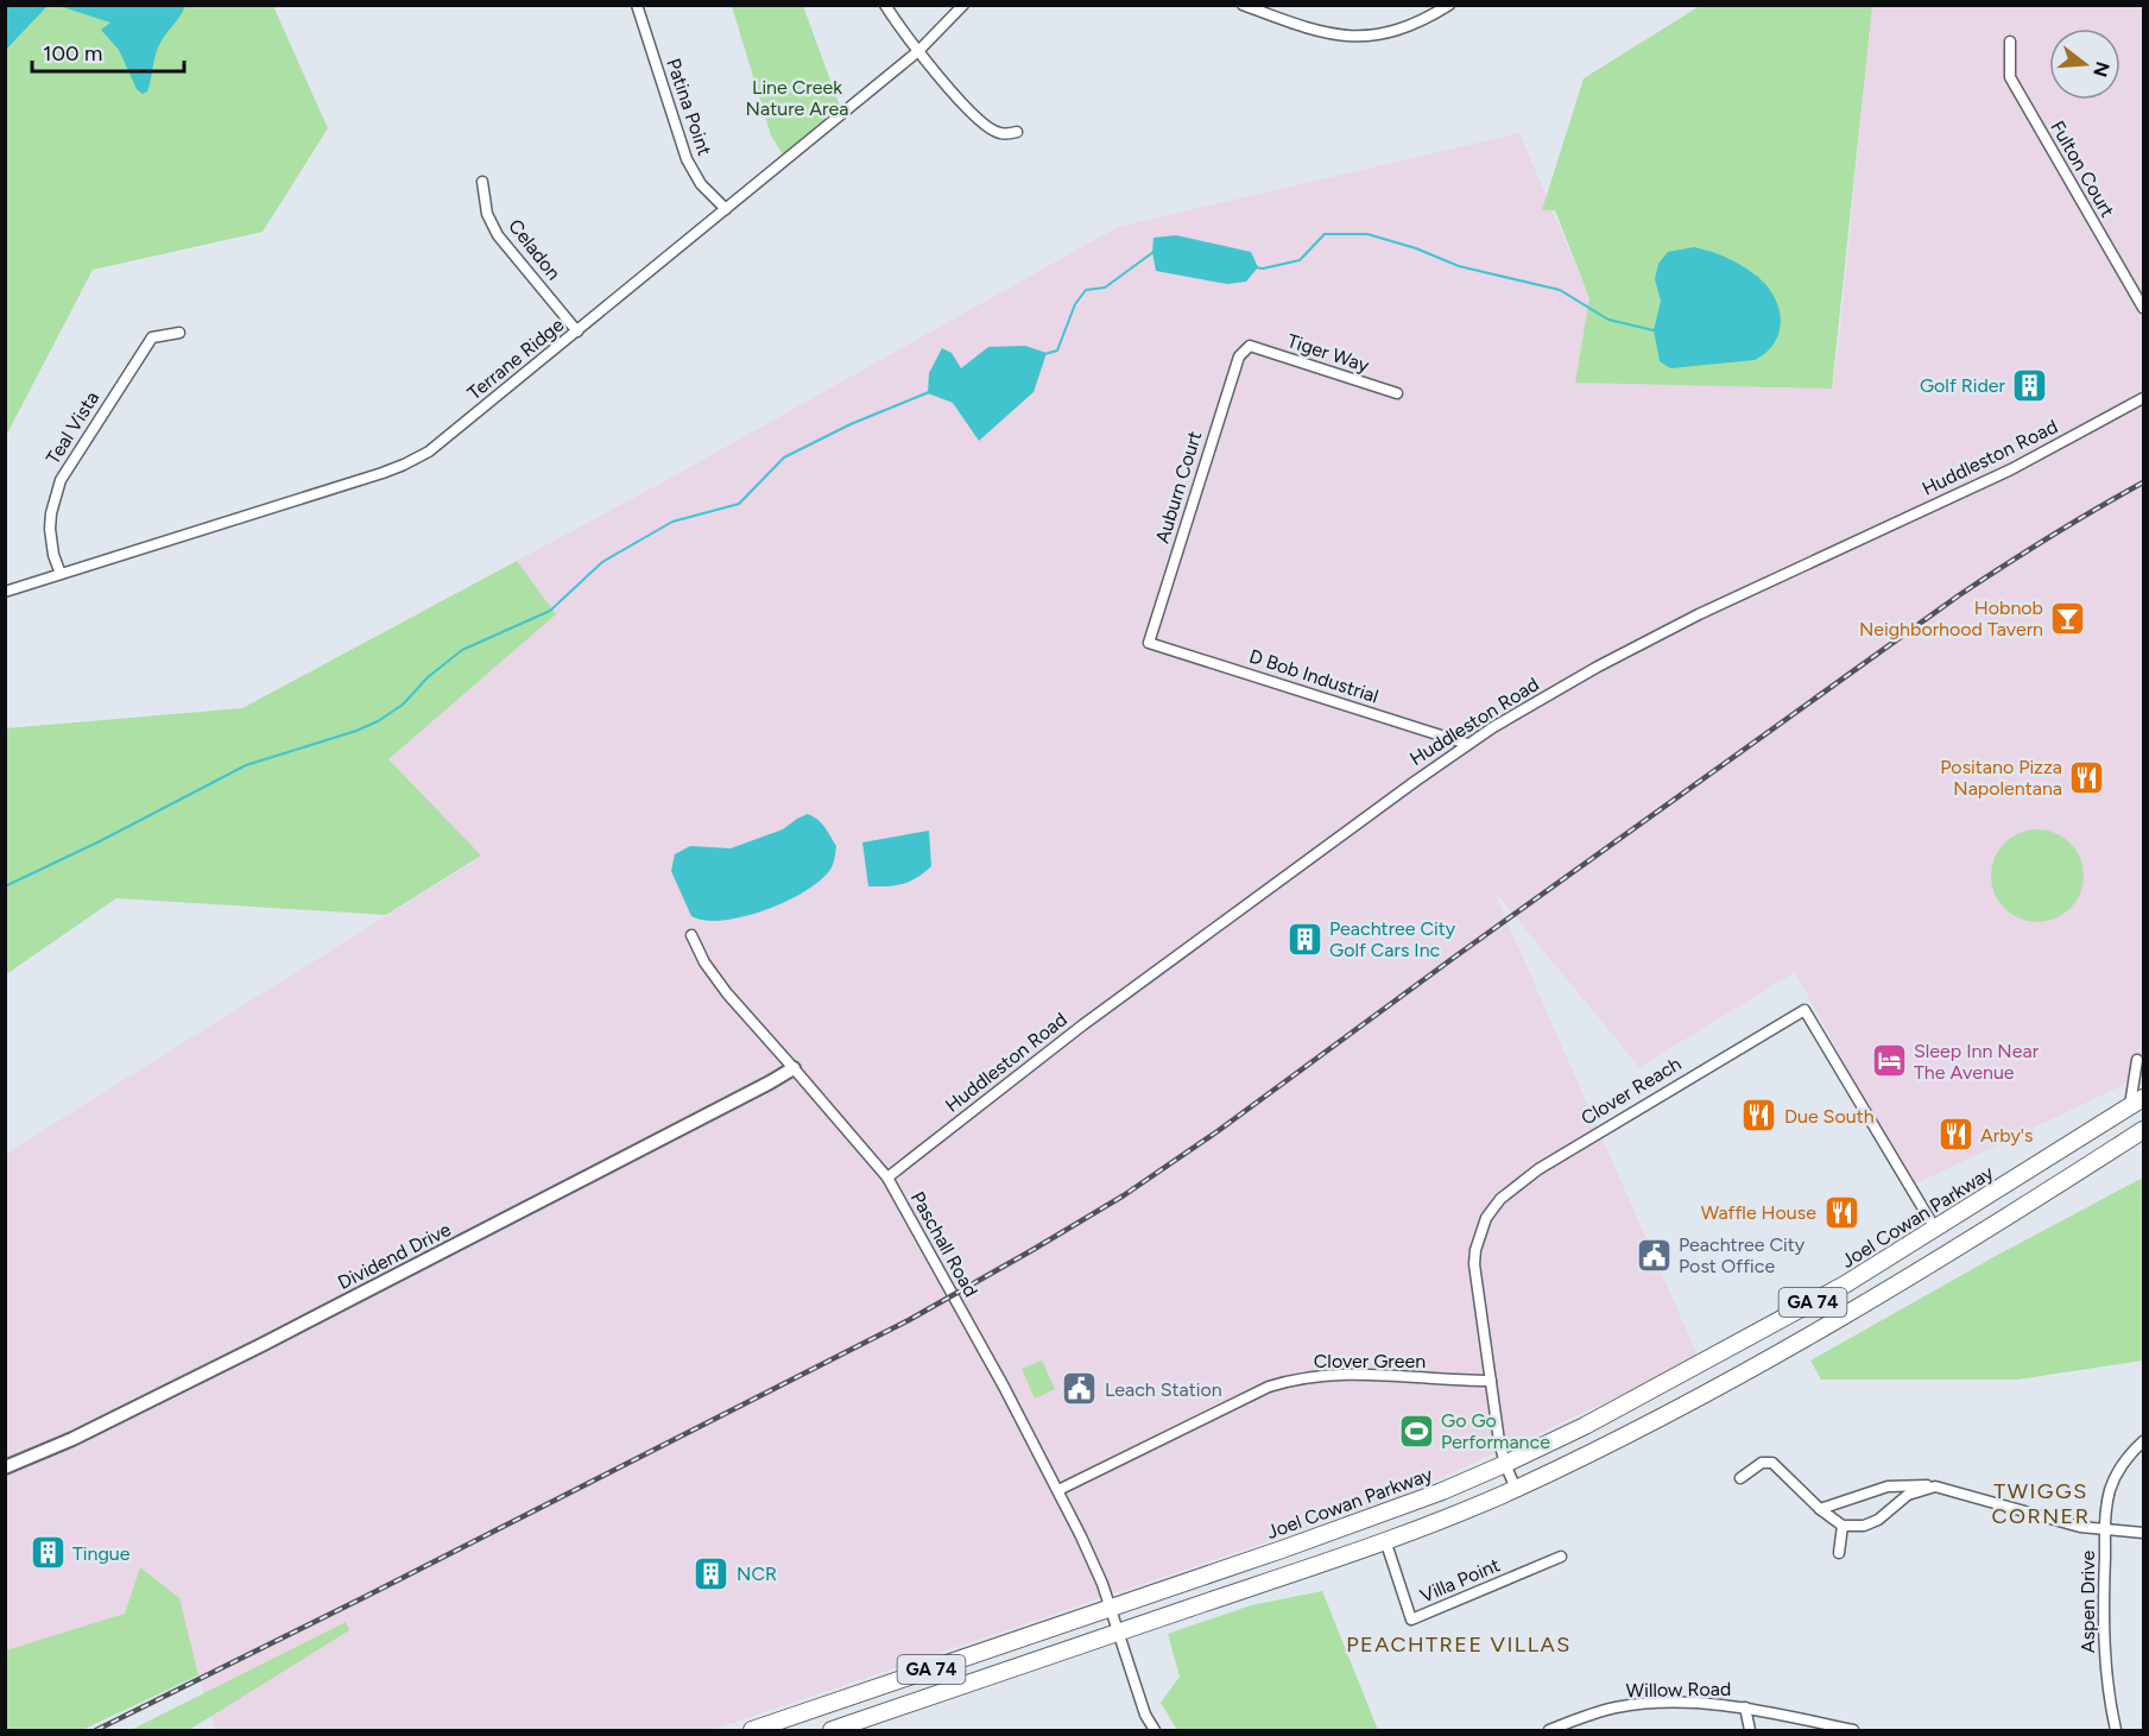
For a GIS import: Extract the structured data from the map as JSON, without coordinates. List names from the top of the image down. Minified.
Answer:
{"streets":{"main road":["Joel Cowan Parkway","GA 74"],"street":["Patina Point","Fulton Court","Celadon","Tiger Way","Terrane Ridge","Teal Vista","Huddleston Road","Auburn Court","D Bob Industrial","Clover Reach","Paschall Road","Dividend Drive","Clover Green","Villa Point","Aspen Drive","Willow Road"]},"crossings":[["Patina Point","Terrane Ridge"],["Celadon","Terrane Ridge"],["Tiger Way","Auburn Court"],["Terrane Ridge","Teal Vista"],["Huddleston Road","D Bob Industrial"],["Huddleston Road","Paschall Road"],["Auburn Court","D Bob Industrial"],["Clover Reach","Joel Cowan Parkway"],["Clover Reach","GA 74"],["Clover Reach","Clover Green"],["Joel Cowan Parkway","Paschall Road"],["Paschall Road","Dividend Drive"],["Paschall Road","Clover Green"],["GA 74","Villa Point"]],"districts":["TWIGGS CORNER","PEACHTREE VILLAS"],"parks":["Line Creek Nature Area"],"places":{"building":["Golf Rider","Peachtree City Golf Cars Inc","Tingue","NCR"],"bar":["Hobnob Neighborhood Tavern"],"restaurant":["Positano Pizza Napolentana","Due South","Arby's","Waffle House"],"hotel":["Sleep Inn Near The Avenue"],"public building":["Peachtree City Post Office","Leach Station"],"sports":["Go Go Performance"]},"scale_bar":"100 m","north":"right"}
